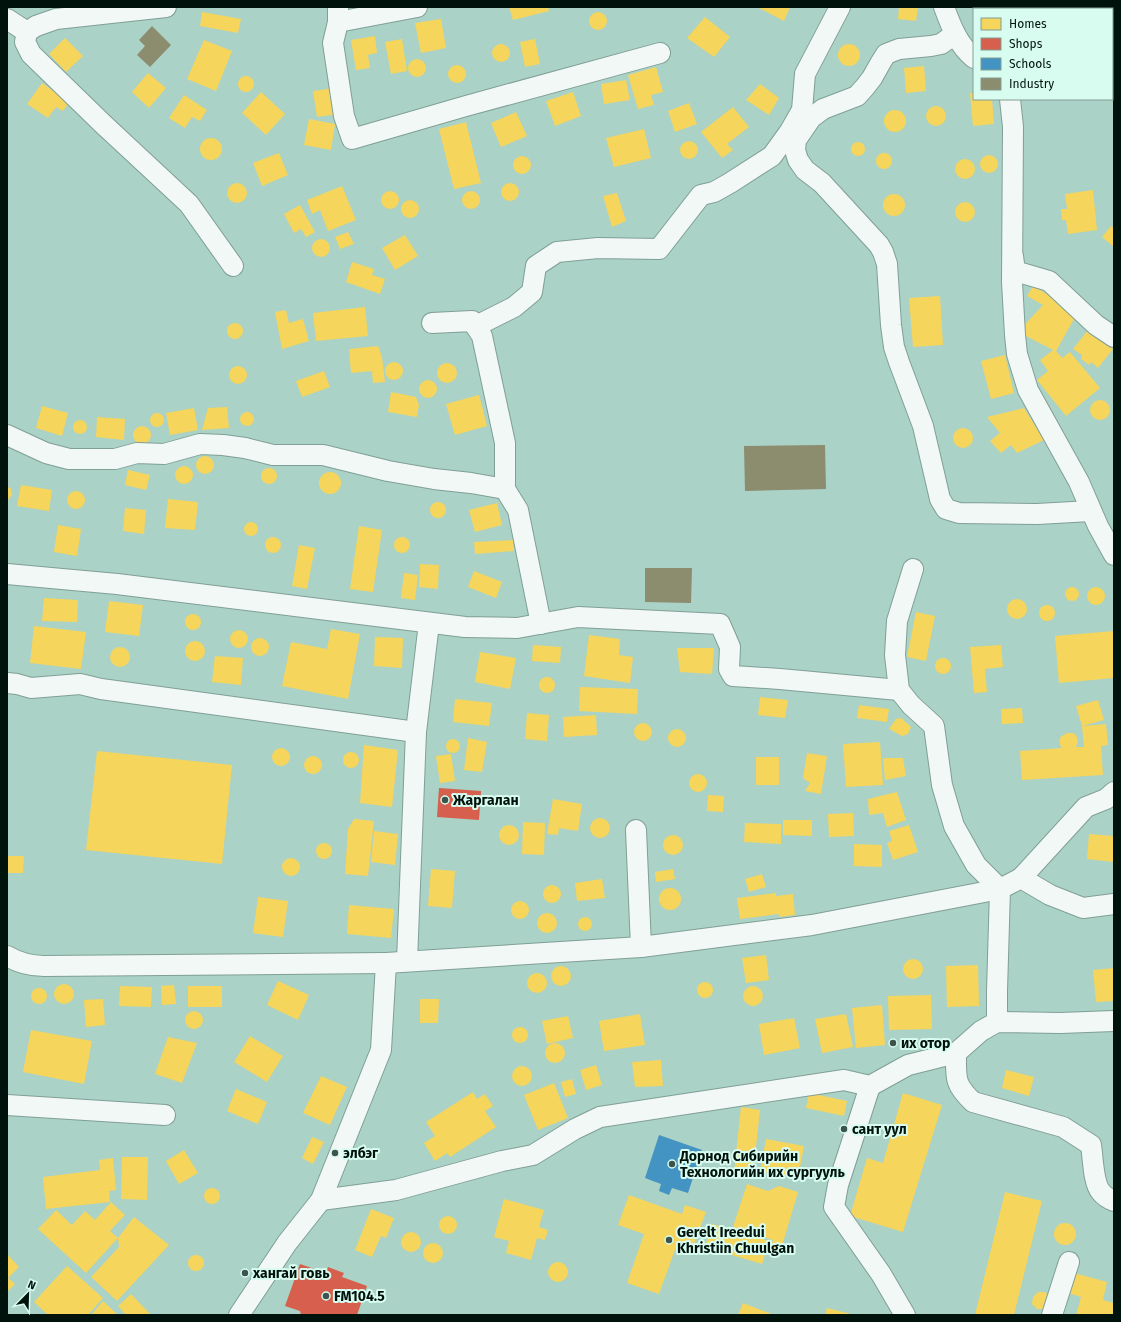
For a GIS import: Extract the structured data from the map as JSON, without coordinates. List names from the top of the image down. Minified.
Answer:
{"places":["Жаргалан","их отор","сант уул","элбэг","Дорнод Сибирийн Технологийн их сургууль","Gerelt Ireedui Khristiin Chuulgan","хангай говь","FM104.5"],"legend":["Homes","Shops","Schools","Industry"],"north":"top right"}
